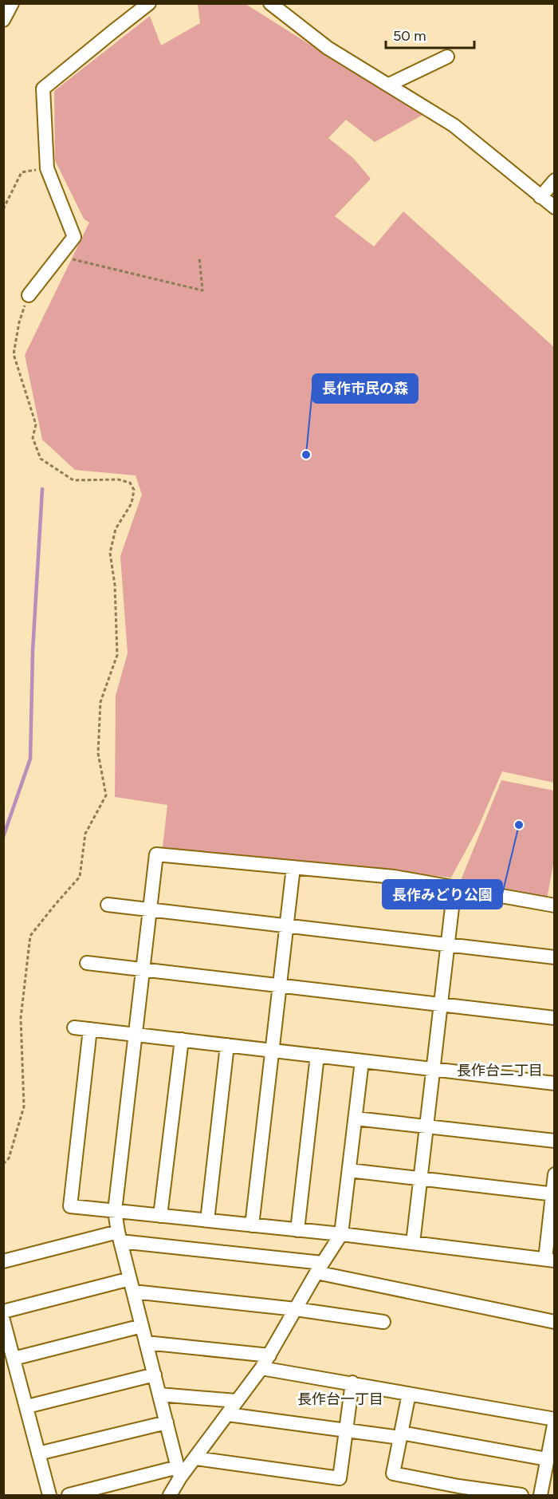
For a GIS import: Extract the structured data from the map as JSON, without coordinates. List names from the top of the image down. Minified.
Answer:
{"districts":["長作台二丁目","長作台一丁目"],"places":["長作市民の森","長作みどり公園"],"scale_bar":"50 m"}
